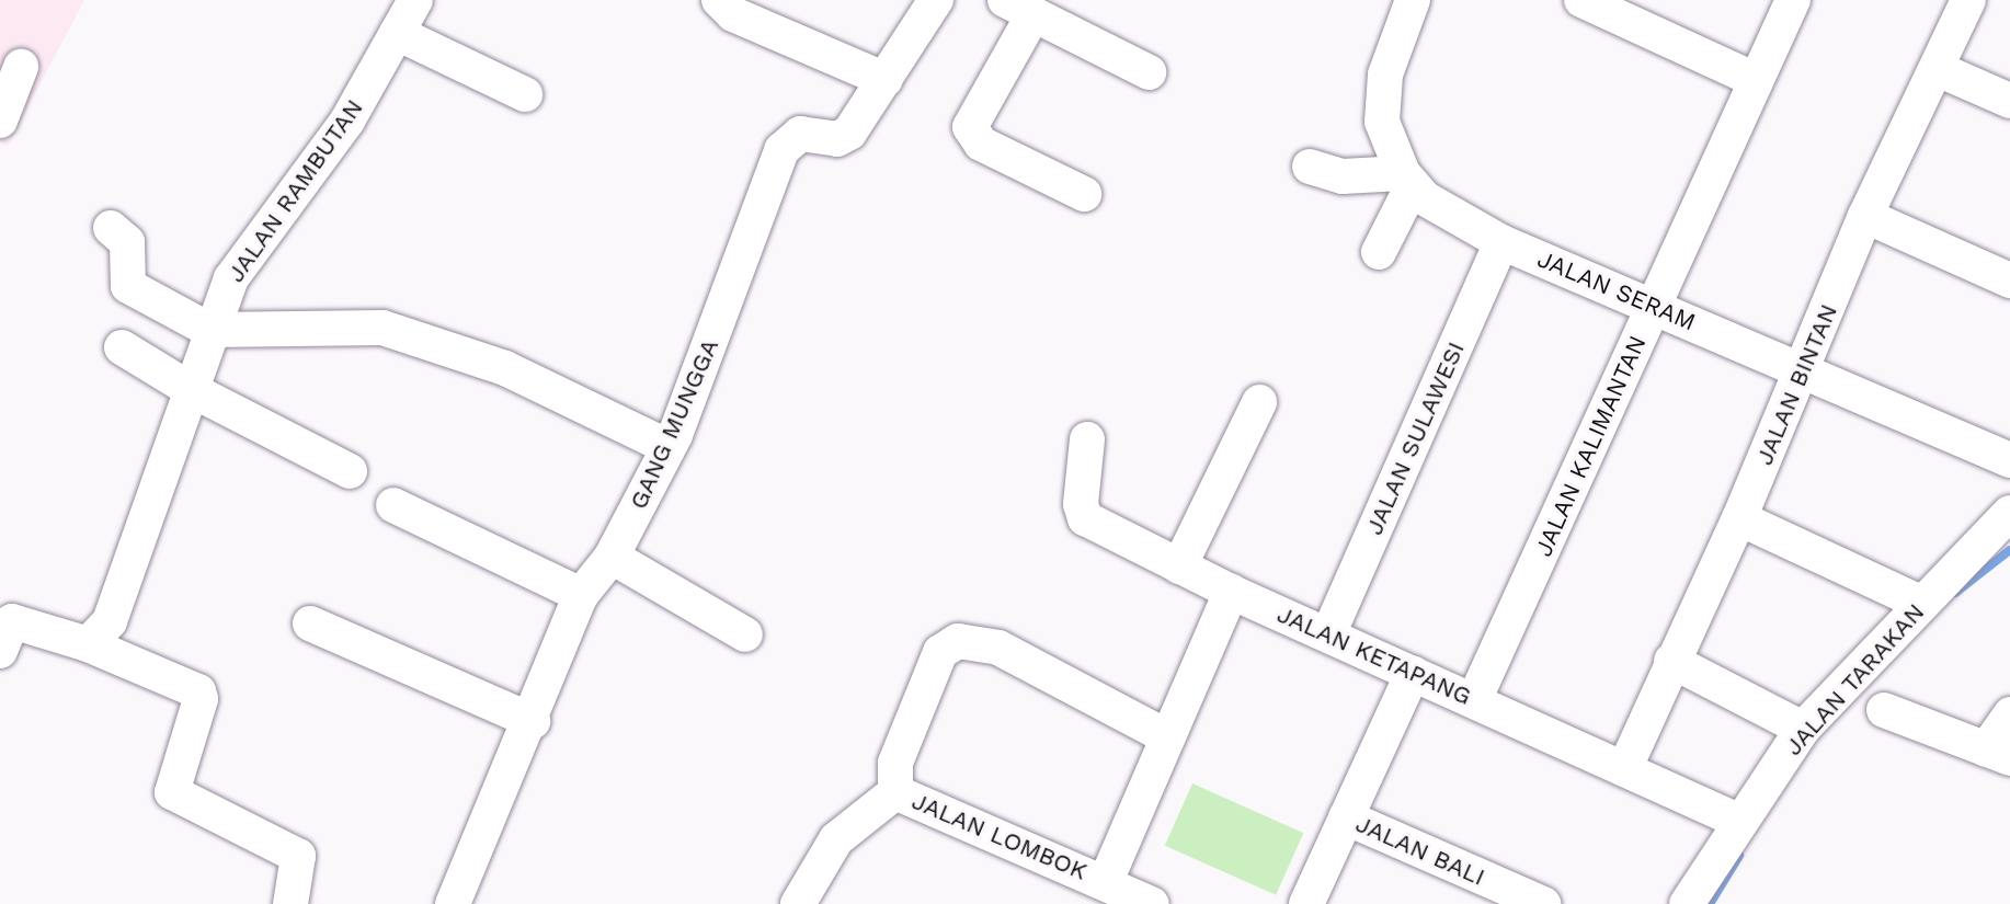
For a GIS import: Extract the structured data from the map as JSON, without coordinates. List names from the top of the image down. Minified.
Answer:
{"streets":{"street":["JALAN RAMBUTAN","JALAN SERAM","JALAN BINTAN","GANG MUNGGA","JALAN SULAWESI","JALAN KALIMANTAN","JALAN KETAPANG","JALAN TARAKAN","JALAN LOMBOK","JALAN BALI"]},"crossings":[["JALAN SERAM","JALAN BINTAN"],["JALAN SERAM","JALAN SULAWESI"],["JALAN SERAM","JALAN KALIMANTAN"],["JALAN BINTAN","JALAN KETAPANG"],["JALAN SULAWESI","JALAN KETAPANG"],["JALAN KALIMANTAN","JALAN KETAPANG"],["JALAN KETAPANG","JALAN TARAKAN"]]}
